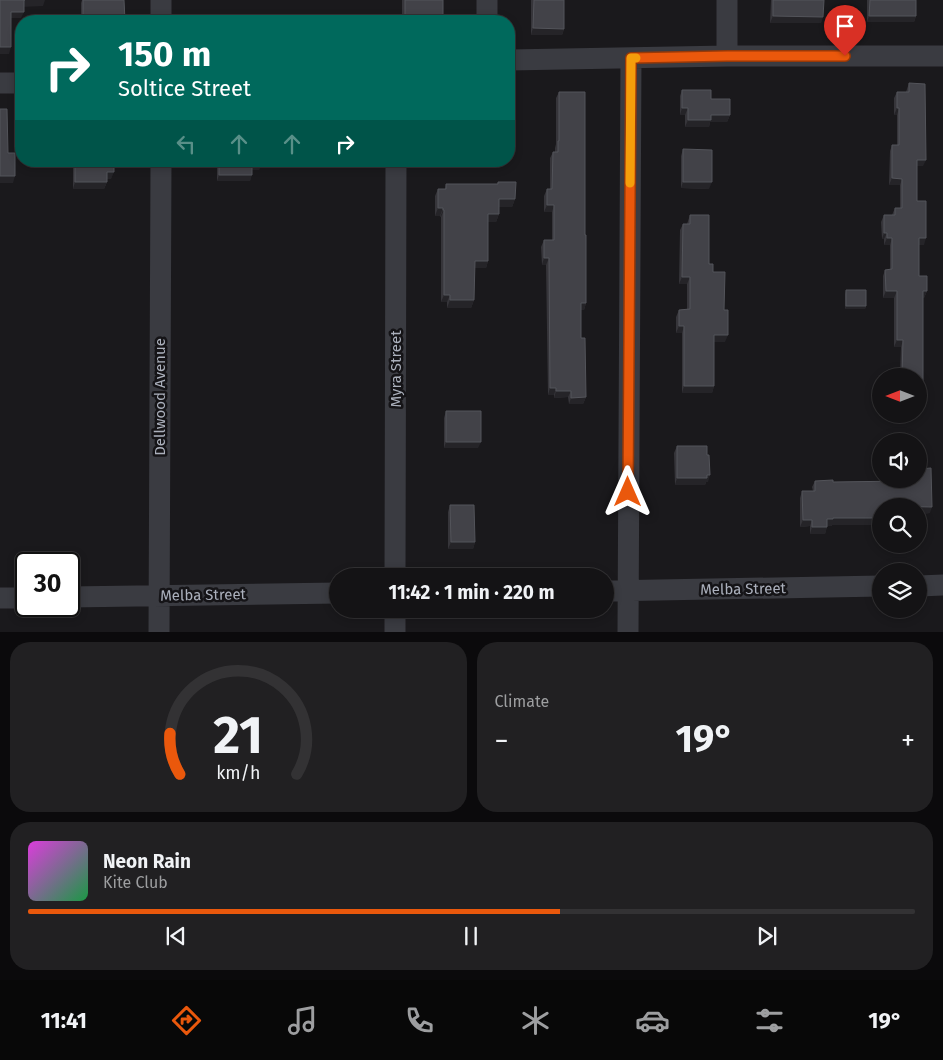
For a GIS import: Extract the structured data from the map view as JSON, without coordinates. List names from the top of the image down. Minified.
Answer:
{"streets":{"street":["Myra Street","Dellwood Avenue","Melba Street"]},"crossings":[["Dellwood Avenue","Melba Street"]],"north":"left","page":{"turn":["150 m","Soltice Street"],"limit":"30","trip":"11:42 · 1 min · 220 m","tile":"Climate","heat":["−","19°","+"],"song":["Neon Rain","Kite Club"],"tabs":["11:41","19°"],"gauge":["21","km/h"]}}
